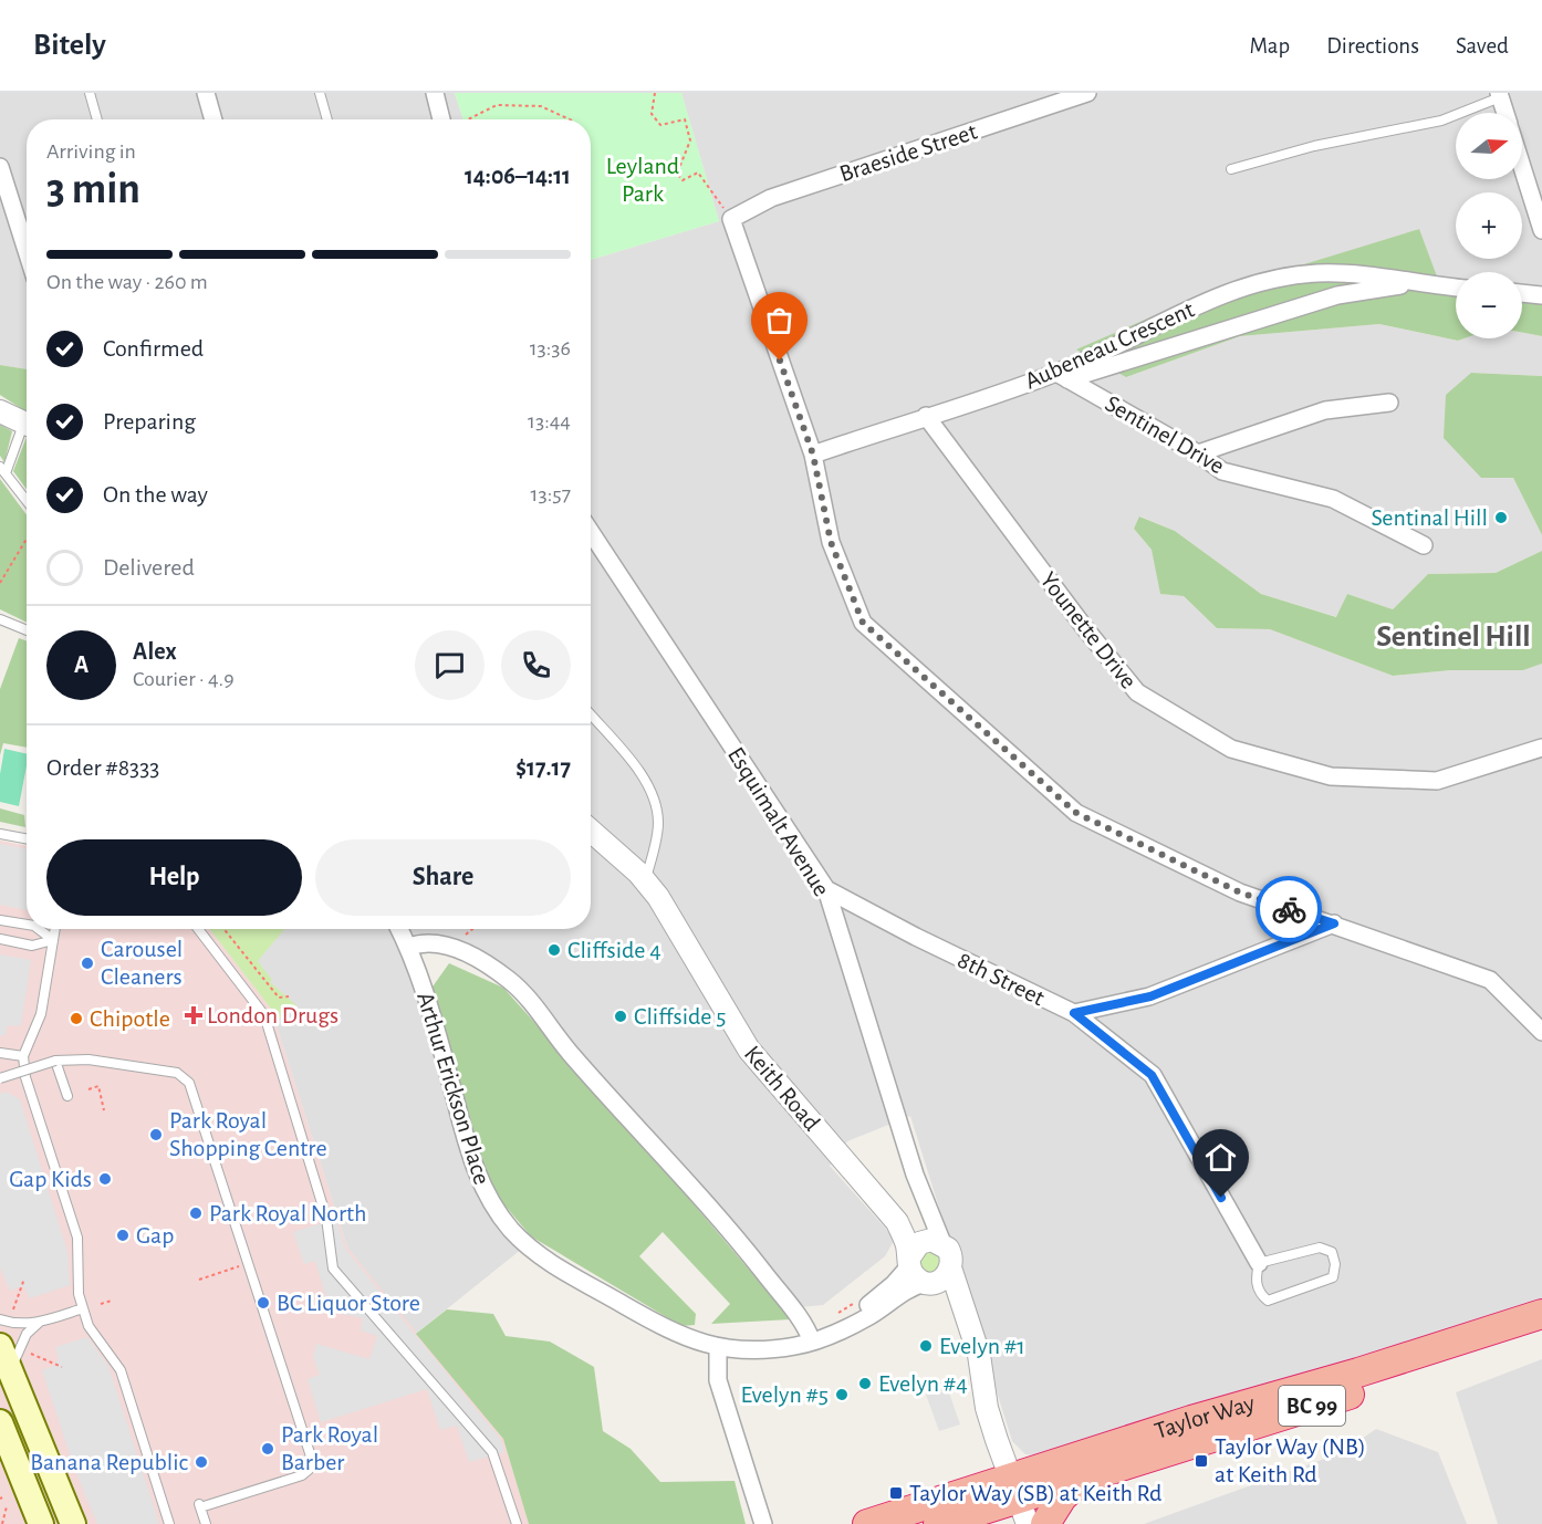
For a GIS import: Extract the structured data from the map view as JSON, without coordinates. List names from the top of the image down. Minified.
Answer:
{"streets":{"highway":["BC 99","Taylor Way"],"street":["Braeside Street","Aubeneau Crescent","Sentinel Drive","Younette Drive","Esquimalt Avenue","8th Street","Arthur Erickson Place","Keith Road"]},"crossings":[["Aubeneau Crescent","Sentinel Drive"],["Aubeneau Crescent","Younette Drive"],["Esquimalt Avenue","8th Street"],["Esquimalt Avenue","Arthur Erickson Place"],["Esquimalt Avenue","Keith Road"],["Arthur Erickson Place","Keith Road"]],"districts":["Sentinel Hill"],"parks":["Leyland Park"],"places":{"other":["Sentinal Hill","Cliffside 4","Carousel Cleaners","Cliffside 5","Chipotle","Park Royal Shopping Centre","Gap Kids","Park Royal North","Gap","BC Liquor Store","Evelyn #1","Evelyn #4","Evelyn #5","Park Royal Barber","Banana Republic"],"health":["London Drugs"],"transit":["Taylor Way (NB) at Keith Rd","Taylor Way (SB) at Keith Rd"]},"north":"right","page":{"header":"Bitely","nav":["Map","Directions","Saved"],"map_buttons":["+","−"],"heading":["3 min","Arriving in","14:06–14:11"],"panel":["Alex","Courier · 4.9","Order #8333","$17.17"],"bar":"On the way · 260 m","list":[["Confirmed","13:36"],["Preparing","13:44"],["On the way","13:57"],"Delivered"],"round":"A","buttons":["Help","Share"]}}
